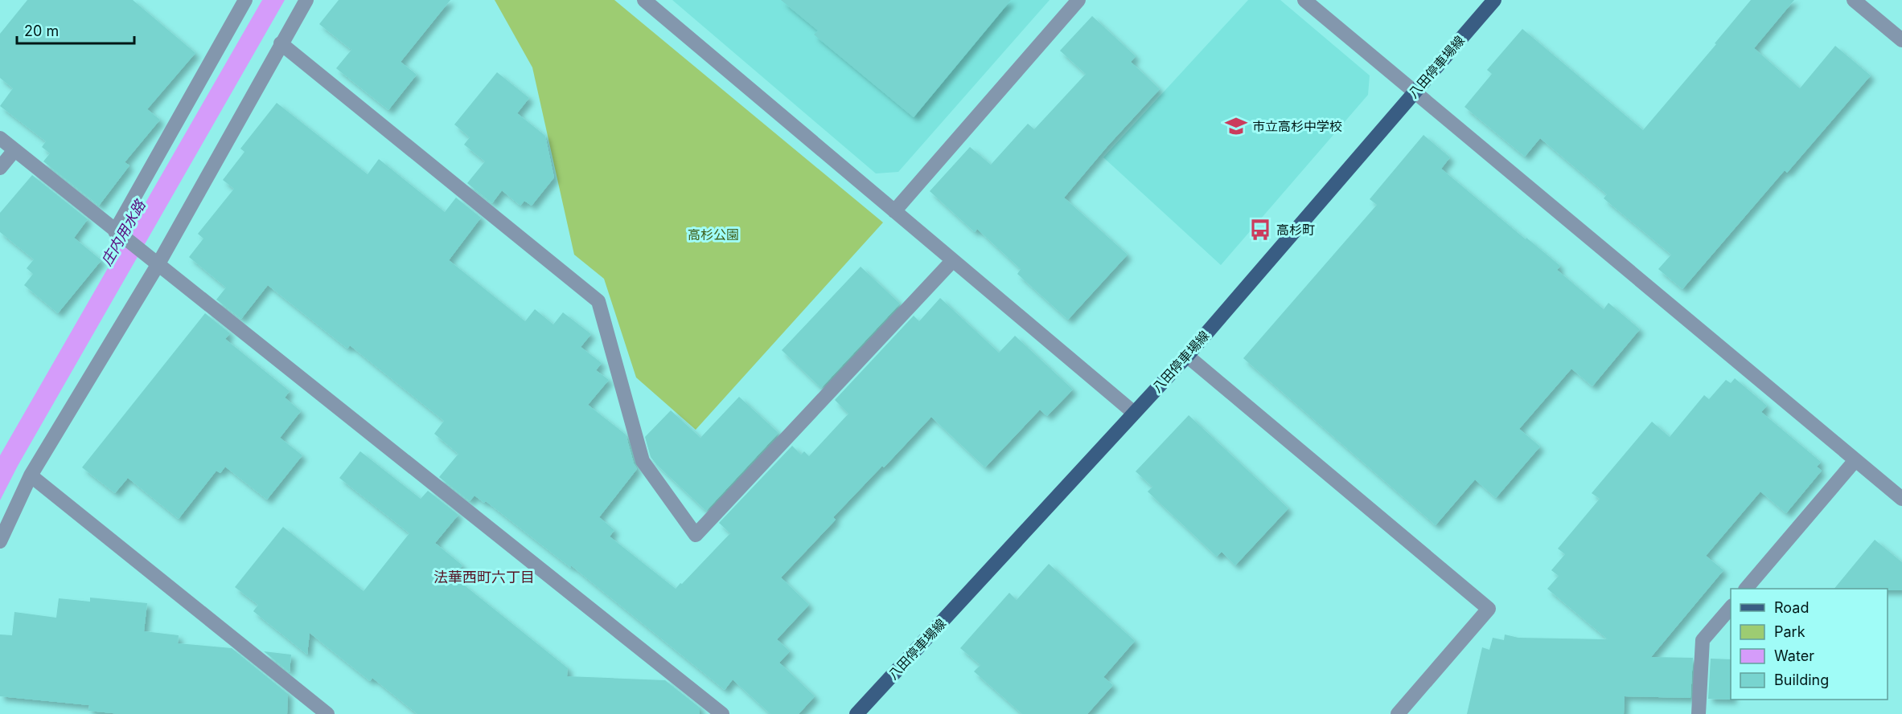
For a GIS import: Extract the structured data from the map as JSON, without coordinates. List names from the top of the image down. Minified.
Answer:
{"streets":{"main road":["八田停車場線"]},"districts":["法華西町六丁目"],"water":["庄内用水路"],"parks":["高杉公園"],"places":{"school or university":["市立高杉中学校"],"bus stop":["高杉町"]},"legend":["Road","Park","Water","Building"],"scale_bar":"20 m"}
